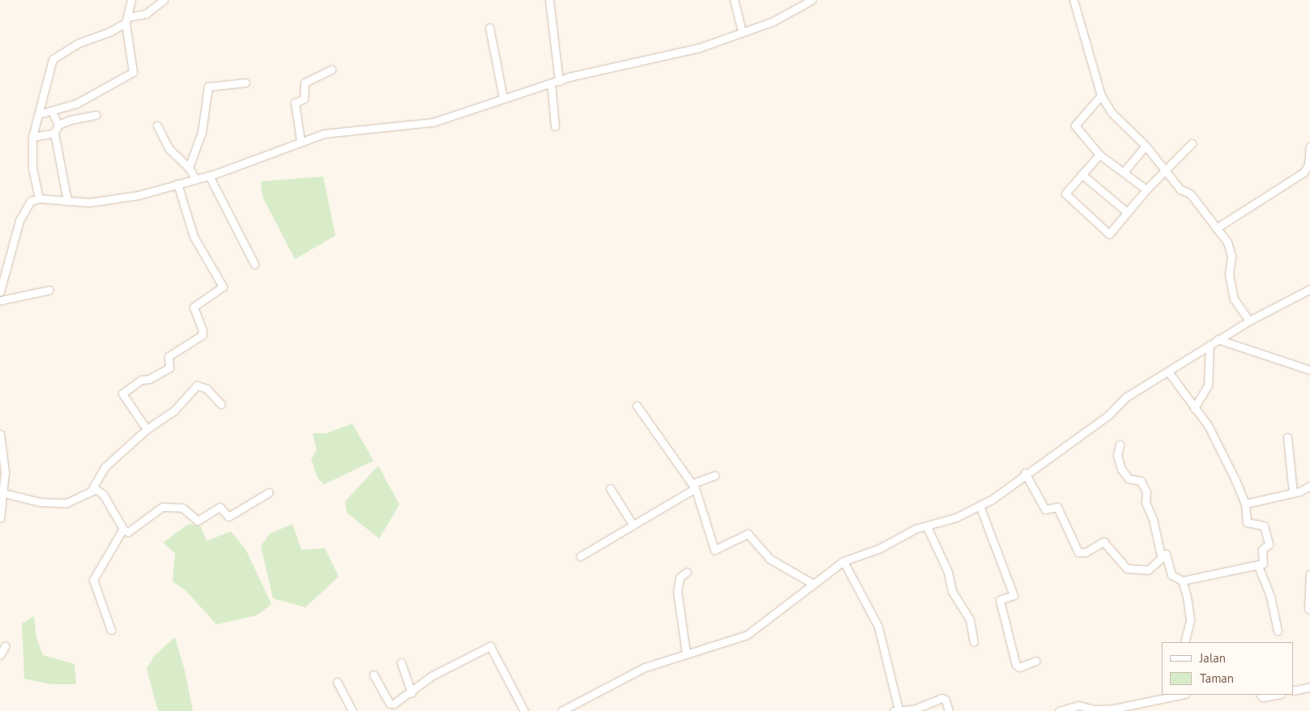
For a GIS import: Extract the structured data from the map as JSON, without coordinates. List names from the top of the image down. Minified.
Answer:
{"legend":["Jalan","Taman"]}
